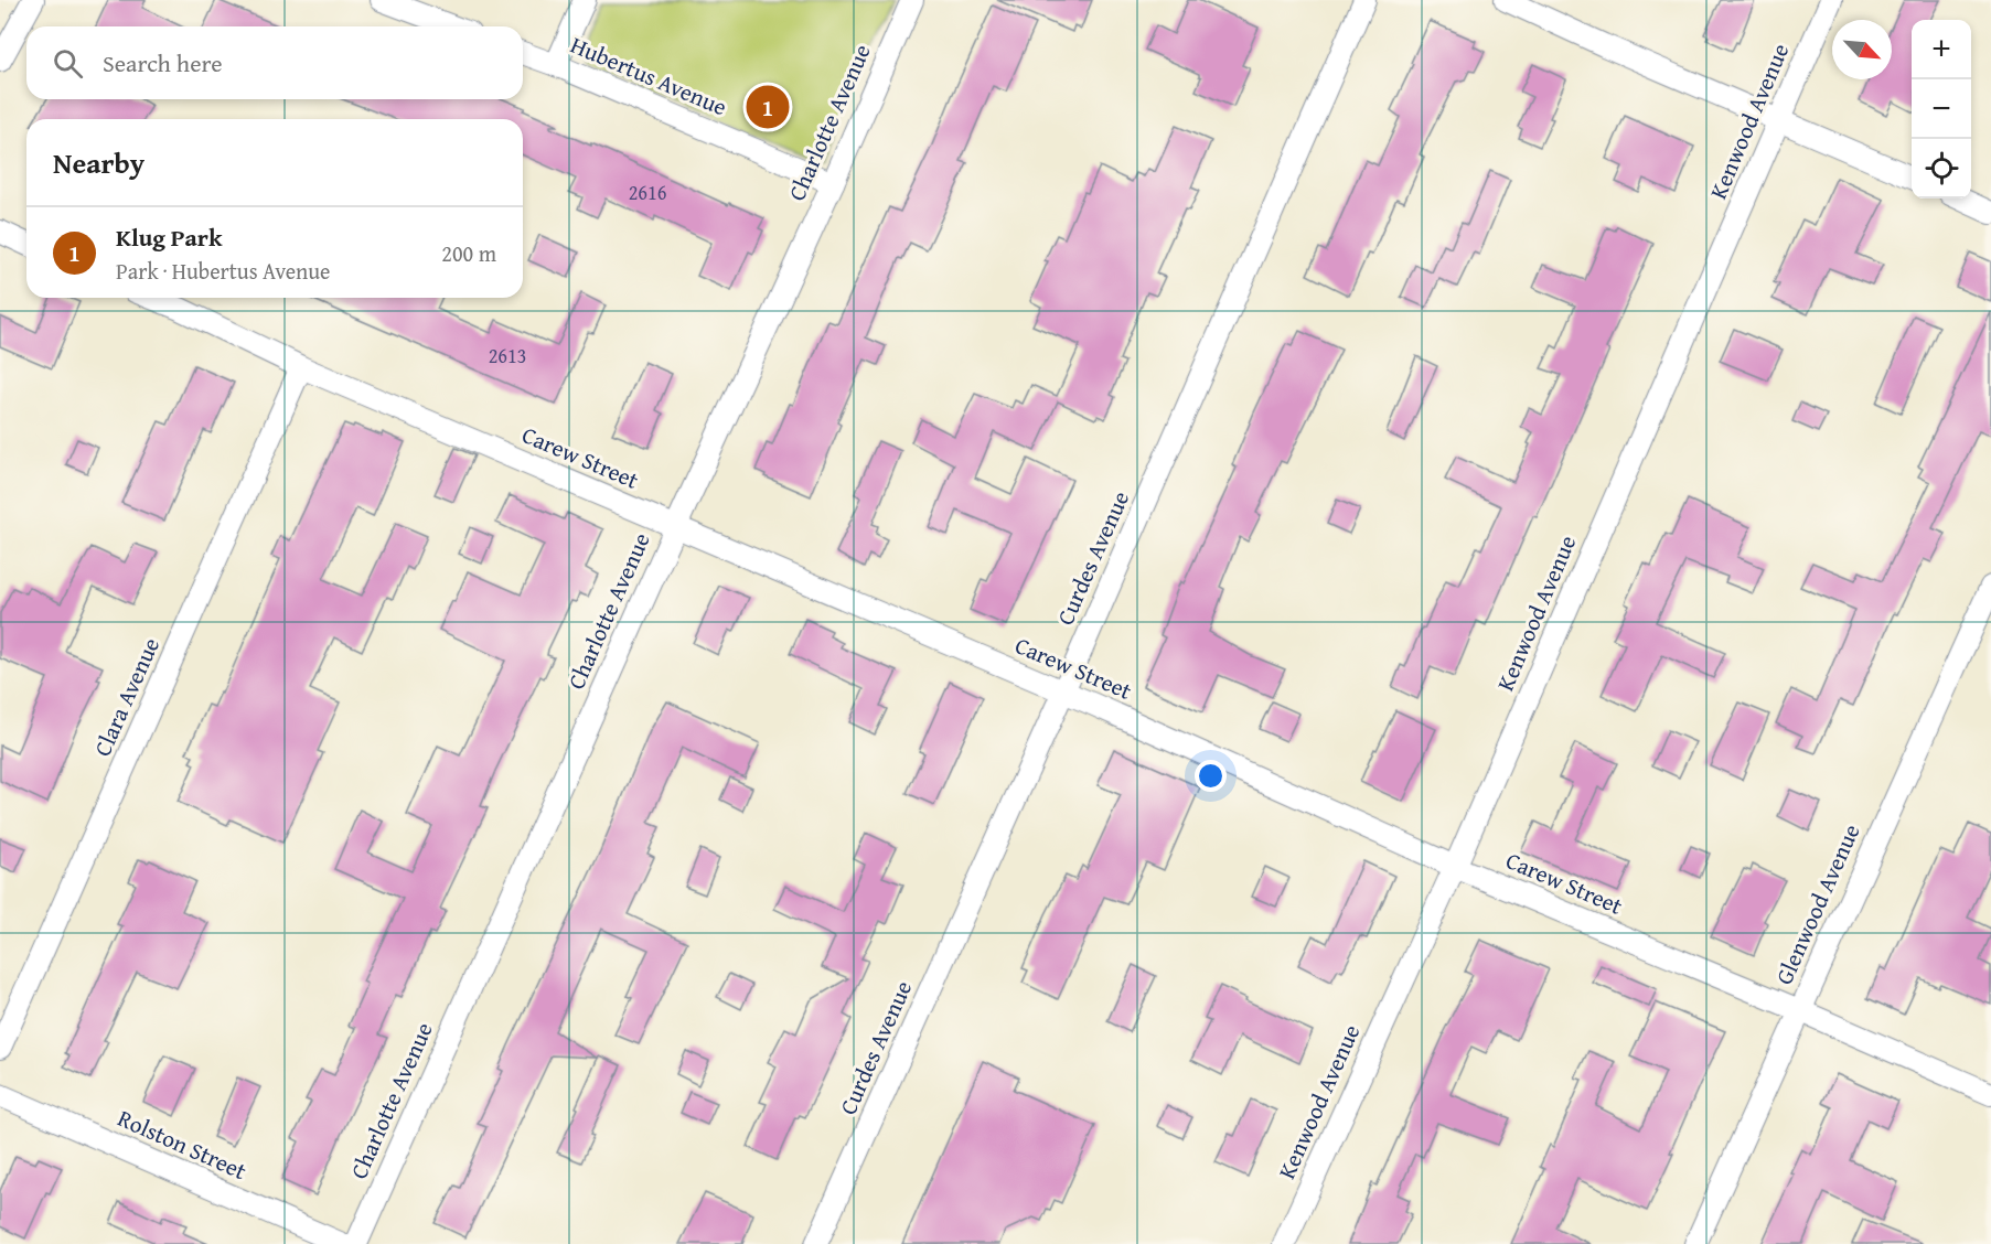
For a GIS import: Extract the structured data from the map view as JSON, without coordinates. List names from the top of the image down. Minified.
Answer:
{"streets":{"street":["Hubertus Avenue","Kenwood Avenue","Charlotte Avenue","Carew Street","Curdes Avenue","Clara Avenue","Glenwood Avenue","Rolston Street"]},"crossings":[["Hubertus Avenue","Charlotte Avenue"],["Kenwood Avenue","Carew Street"],["Charlotte Avenue","Carew Street"],["Carew Street","Curdes Avenue"],["Carew Street","Clara Avenue"],["Carew Street","Glenwood Avenue"]],"house_numbers":["2616","2613"],"north":"bottom right","page":{"map_buttons":["+","−"],"search":"Search here","pins":"1","heading":"Nearby","list":[{"mark":"1","name":"Klug Park","note":"Park · Hubertus Avenue","value":"200 m"}]}}
